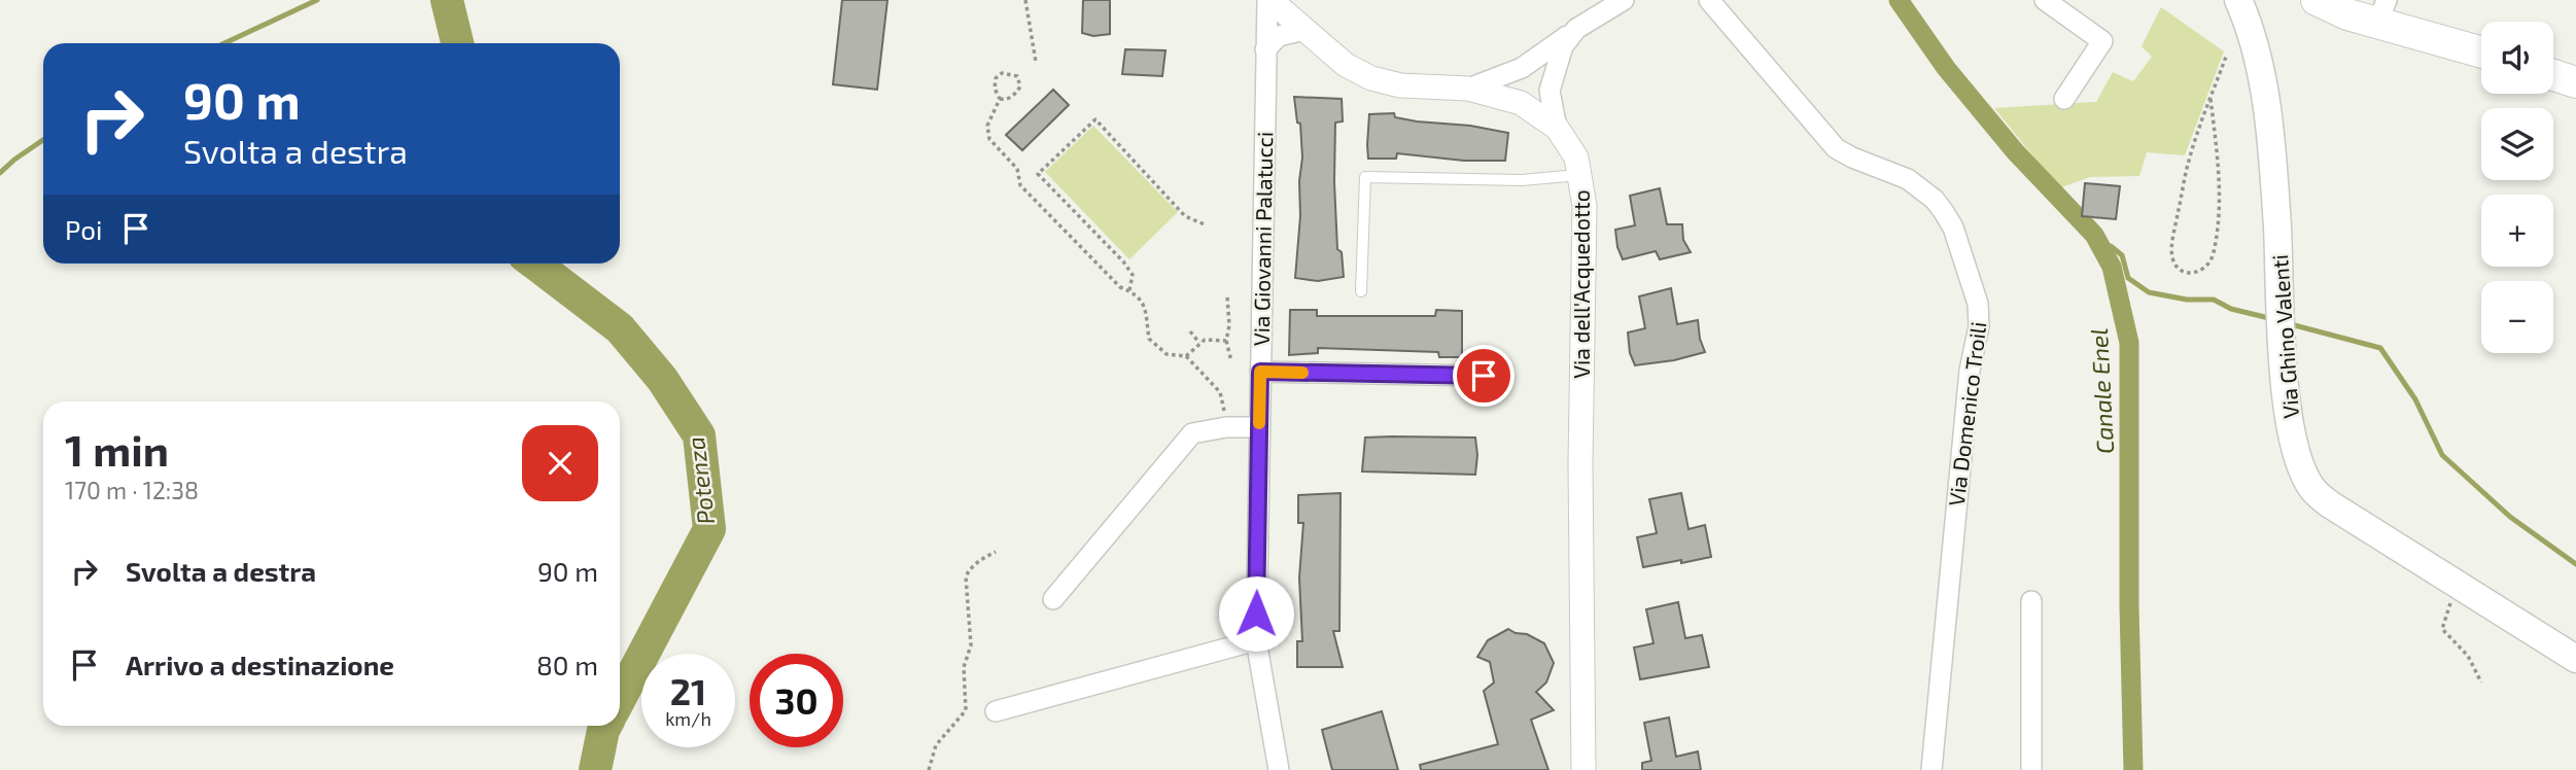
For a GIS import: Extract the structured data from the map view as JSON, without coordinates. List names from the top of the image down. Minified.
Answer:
{"streets":{"main road":["Via Ghino Valenti"],"street":["Via Giovanni Palatucci","Via dell'Acquedotto","Via Domenico Troili"]},"crossings":[["Via Giovanni Palatucci","Via dell'Acquedotto"]],"water":["Canale Enel","Potenza"],"page":{"map_buttons":["+","−"],"turn":["90 m","Svolta a destra"],"then":"Poi","heading":["1 min","170 m · 12:38"],"list":[{"name":"Svolta a destra","value":"90 m"},{"name":"Arrivo a destinazione","value":"80 m"}],"speed":"21 km/h","limit":"30"}}
